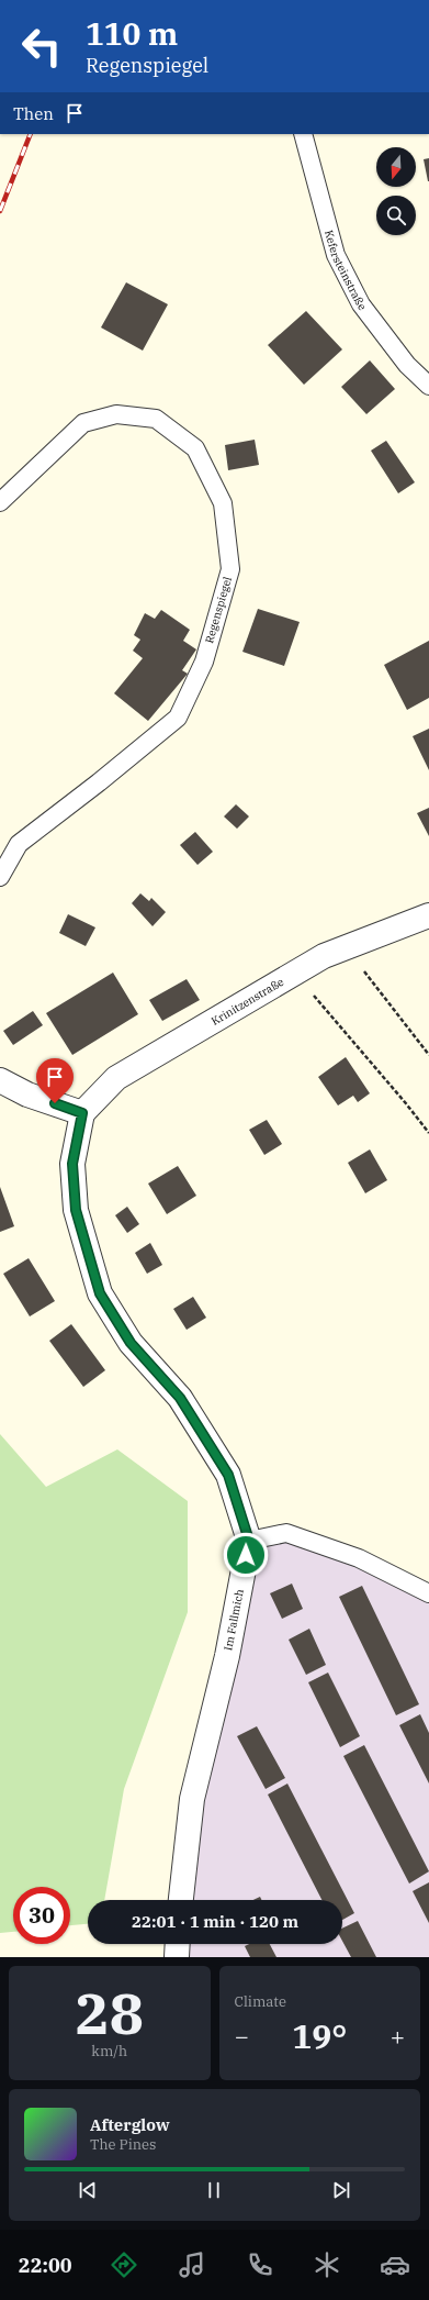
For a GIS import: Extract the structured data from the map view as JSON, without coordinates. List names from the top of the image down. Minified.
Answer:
{"streets":{"street":["Krinitzenstraße","Im Fallmich"],"lane":["Kefersteinstraße","Regenspiegel"]},"crossings":[["Krinitzenstraße","Im Fallmich"]],"north":"bottom","page":{"turn":["110 m","Regenspiegel"],"then":"Then","limit":"30","trip":"22:01 · 1 min · 120 m","tile":[["28","km/h"],"Climate"],"heat":["−","19°","+"],"song":["Afterglow","The Pines"],"tabs":"22:00"}}
